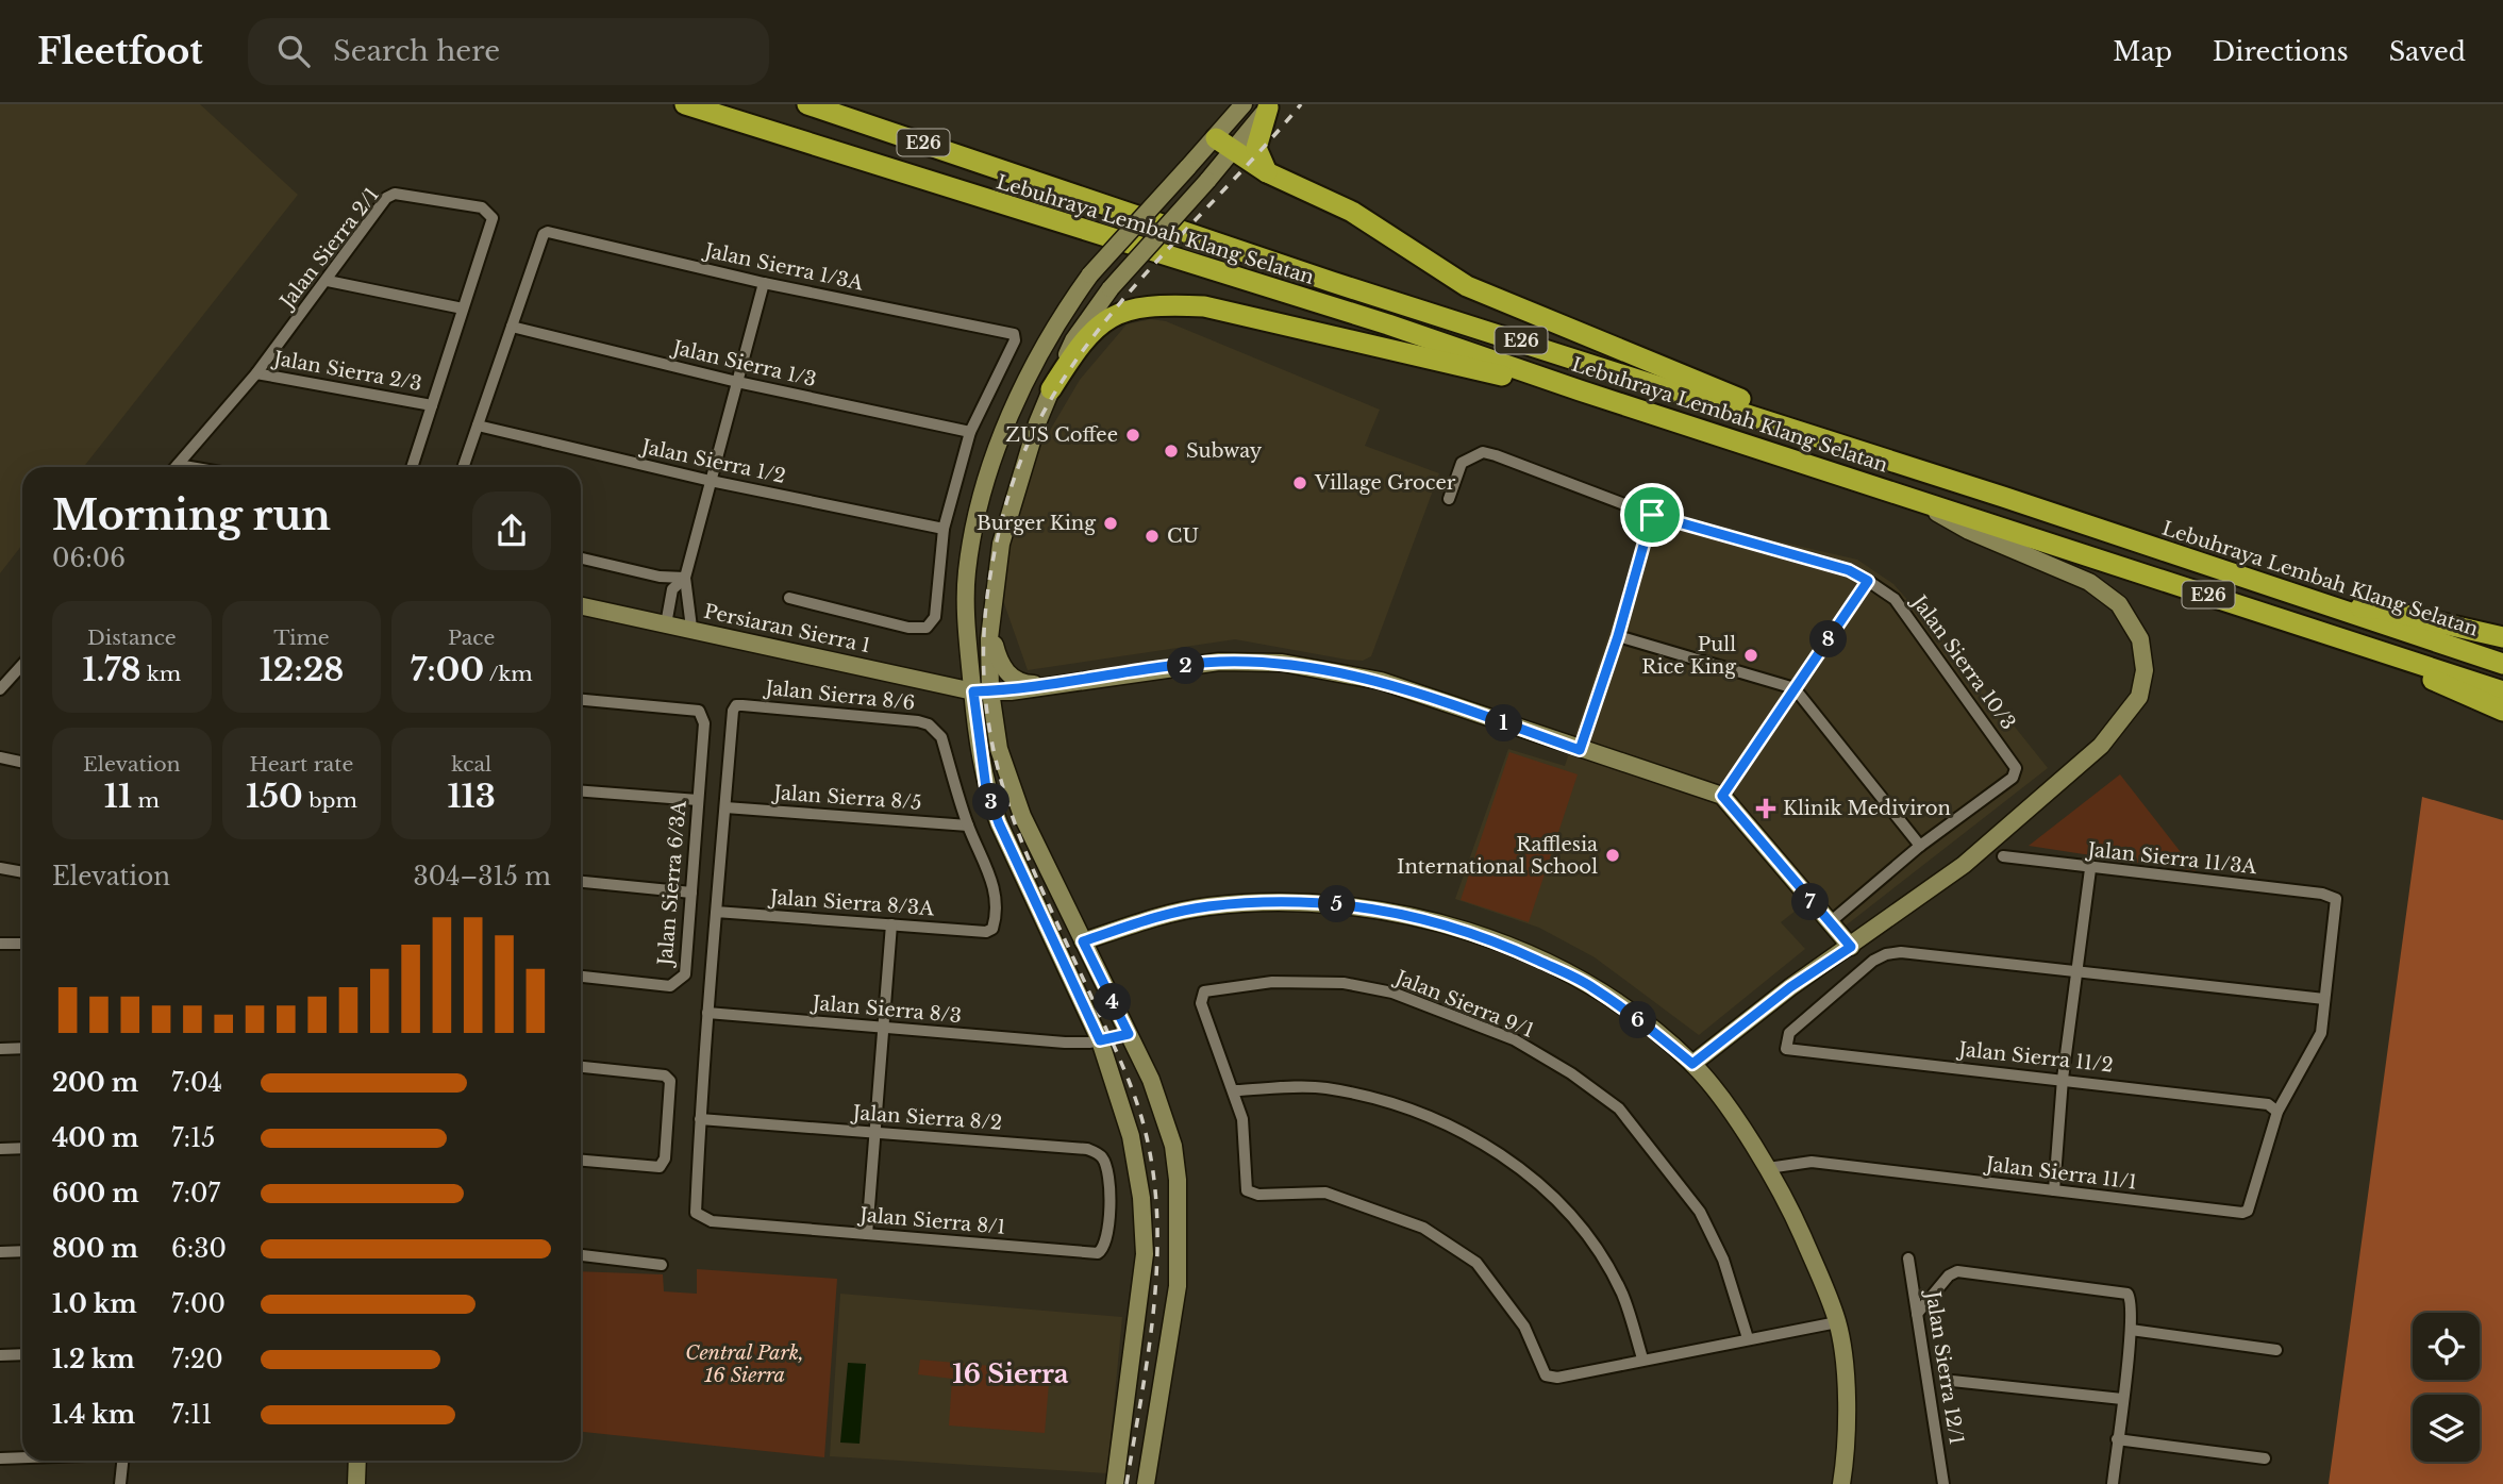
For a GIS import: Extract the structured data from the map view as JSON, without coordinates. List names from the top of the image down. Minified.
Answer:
{"streets":{"highway":["E26","Lebuhraya Lembah Klang Selatan"],"street":["Jalan Sierra 2/1","Jalan Sierra 1/3A","Jalan Sierra 1/3","Jalan Sierra 2/3","Jalan Sierra 1/2","Persiaran Sierra 1","Jalan Sierra 10/3","Jalan Sierra 8/6","Jalan Sierra 8/5","Jalan Sierra 11/3A","Jalan Sierra 6/3A","Jalan Sierra 8/3A","Jalan Sierra 9/1","Jalan Sierra 8/3","Jalan Sierra 11/2","Jalan Sierra 8/2","Jalan Sierra 11/1","Jalan Sierra 8/1","Jalan Sierra 12/1"]},"crossings":[["Jalan Sierra 2/1","Jalan Sierra 2/3"],["Jalan Sierra 1/3A","Jalan Sierra 1/3"],["Jalan Sierra 8/6","Jalan Sierra 8/5"],["Jalan Sierra 8/6","Jalan Sierra 8/3A"],["Jalan Sierra 8/5","Jalan Sierra 8/3A"],["Jalan Sierra 11/3A","Jalan Sierra 11/1"],["Jalan Sierra 11/2","Jalan Sierra 11/1"],["Jalan Sierra 8/2","Jalan Sierra 8/1"]],"districts":["16 Sierra"],"parks":["Central Park, 16 Sierra"],"places":{"other":["ZUS Coffee","Subway","Village Grocer","Burger King","CU","Pull Rice King","Rafflesia International School"],"health":["Klinik Mediviron"]},"page":{"header":"Fleetfoot","search":"Search here","nav":["Map","Directions","Saved"],"heading":["Morning run","06:06"],"stats":[["Distance","1.78 km"],["Time","12:28"],["Pace","7:00 /km"],["Elevation","11 m"],["Heart rate","150 bpm"],["kcal","113"]],"pins":["8","2","1","3","7","5","4","6"],"chart":["Elevation","304–315 m"],"list":[{"name":"200 m","note":"7:04"},{"name":"400 m","note":"7:15"},{"name":"600 m","note":"7:07"},{"name":"800 m","note":"6:30"},{"name":"1.0 km","note":"7:00"},{"name":"1.2 km","note":"7:20"},{"name":"1.4 km","note":"7:11"}]}}
